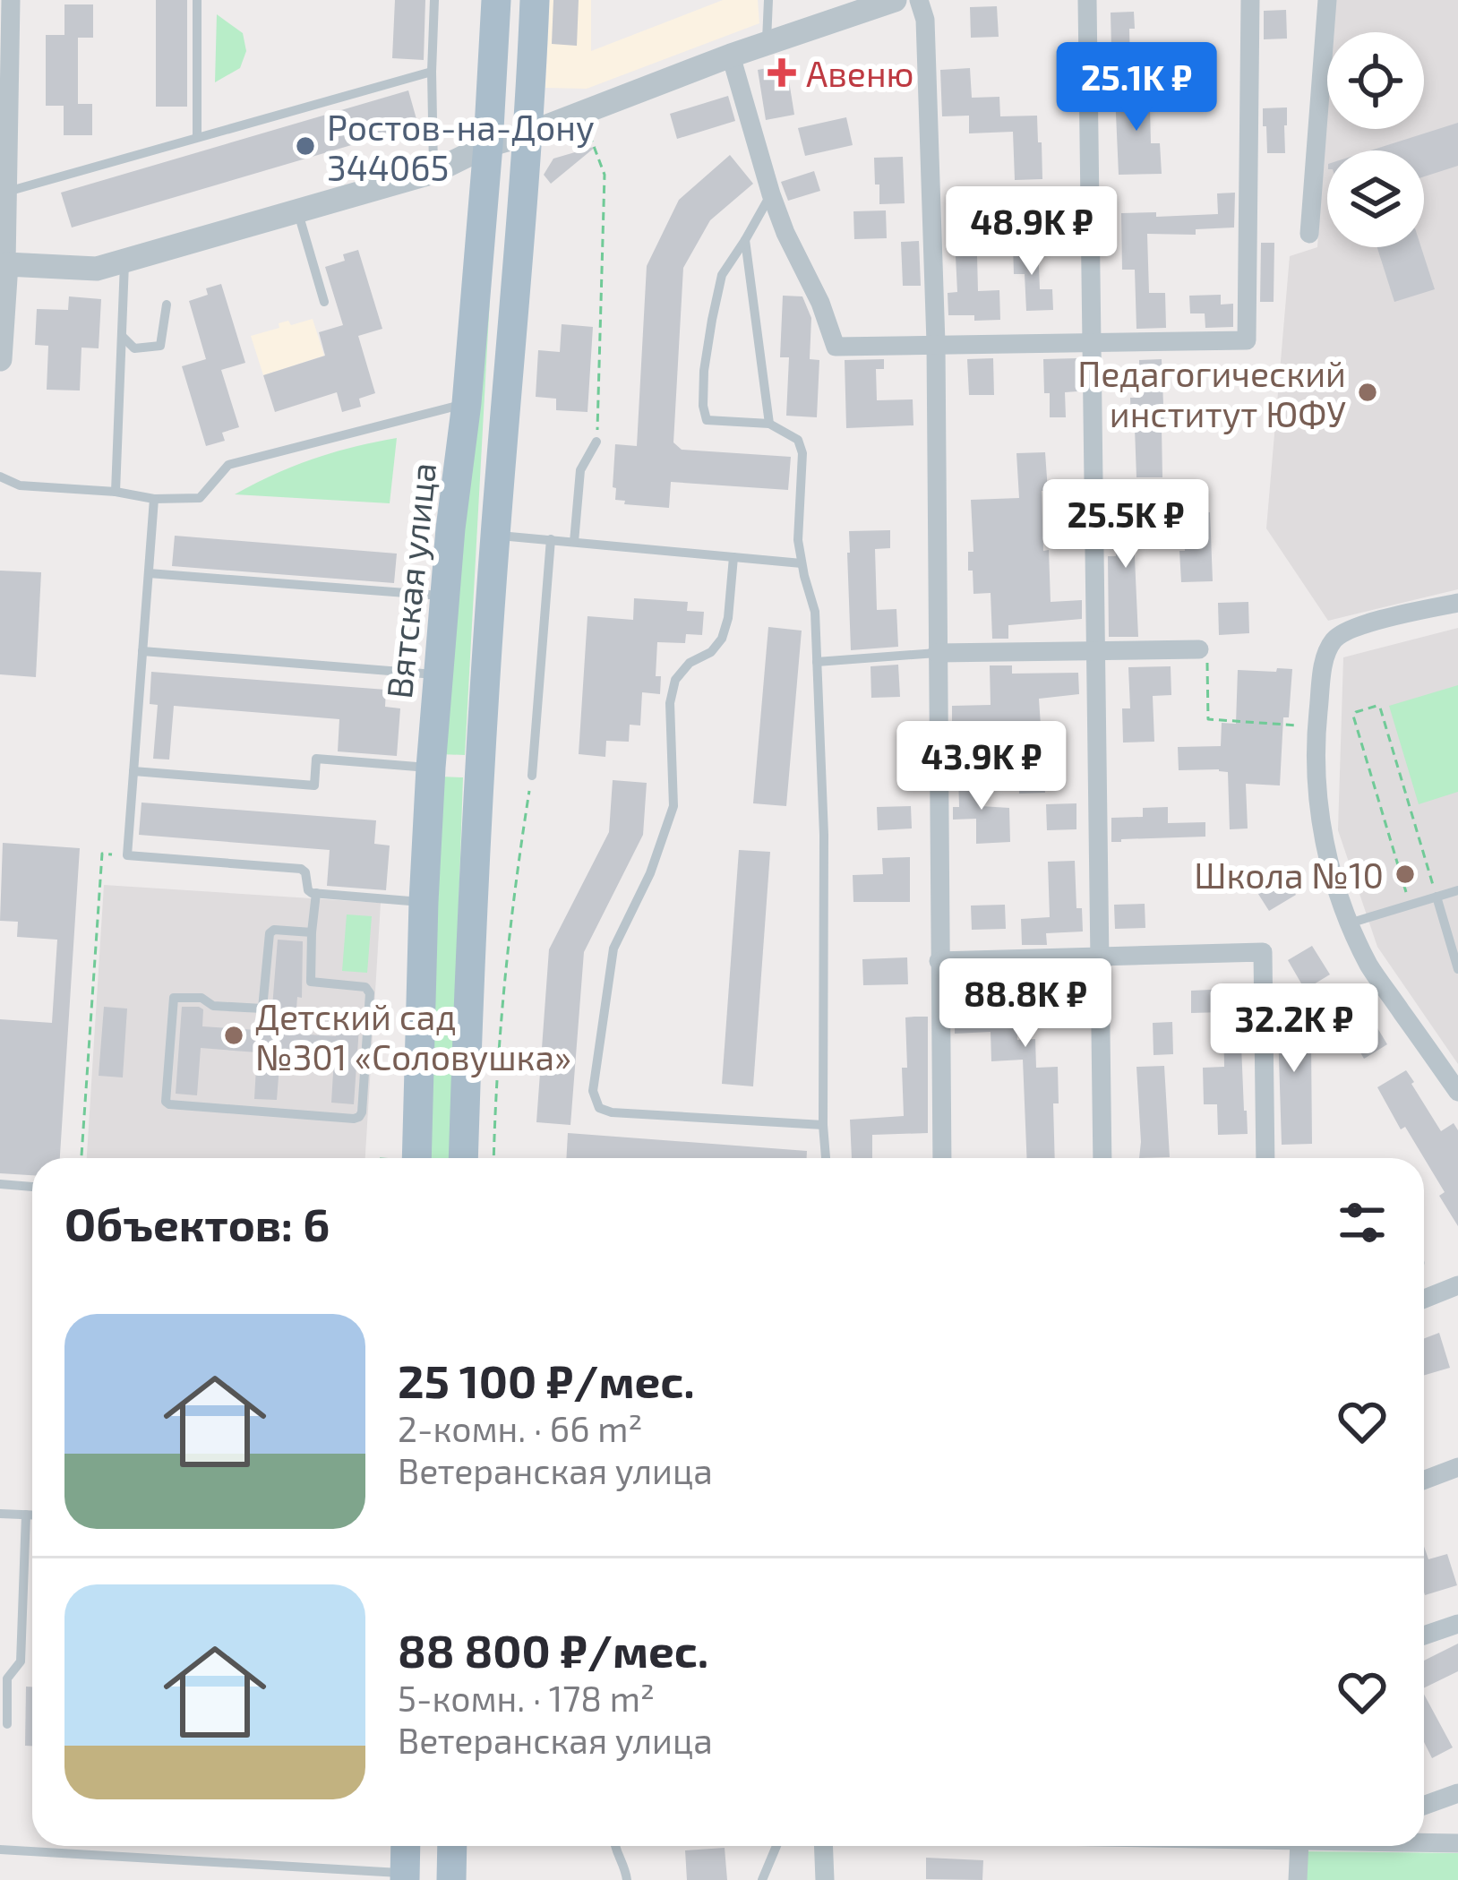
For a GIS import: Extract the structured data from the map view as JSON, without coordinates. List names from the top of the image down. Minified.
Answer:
{"streets":{"main road":["Вятская улица"]},"places":{"health":["Авеню"],"other":["Ростов-на-Дону 344065","Педагогический институт ЮФУ","Школа №10","Детский сад №301 «Соловушка»"]},"page":{"price":["25.1K ₽","48.9K ₽","25.5K ₽","43.9K ₽","88.8K ₽","32.2K ₽"],"heading":"Объектов: 6","list":[{"name":"25 100 ₽/мес.","note":"2-комн. · 66 m² · Ветеранская улица"},{"name":"88 800 ₽/мес.","note":"5-комн. · 178 m² · Ветеранская улица"}]}}
